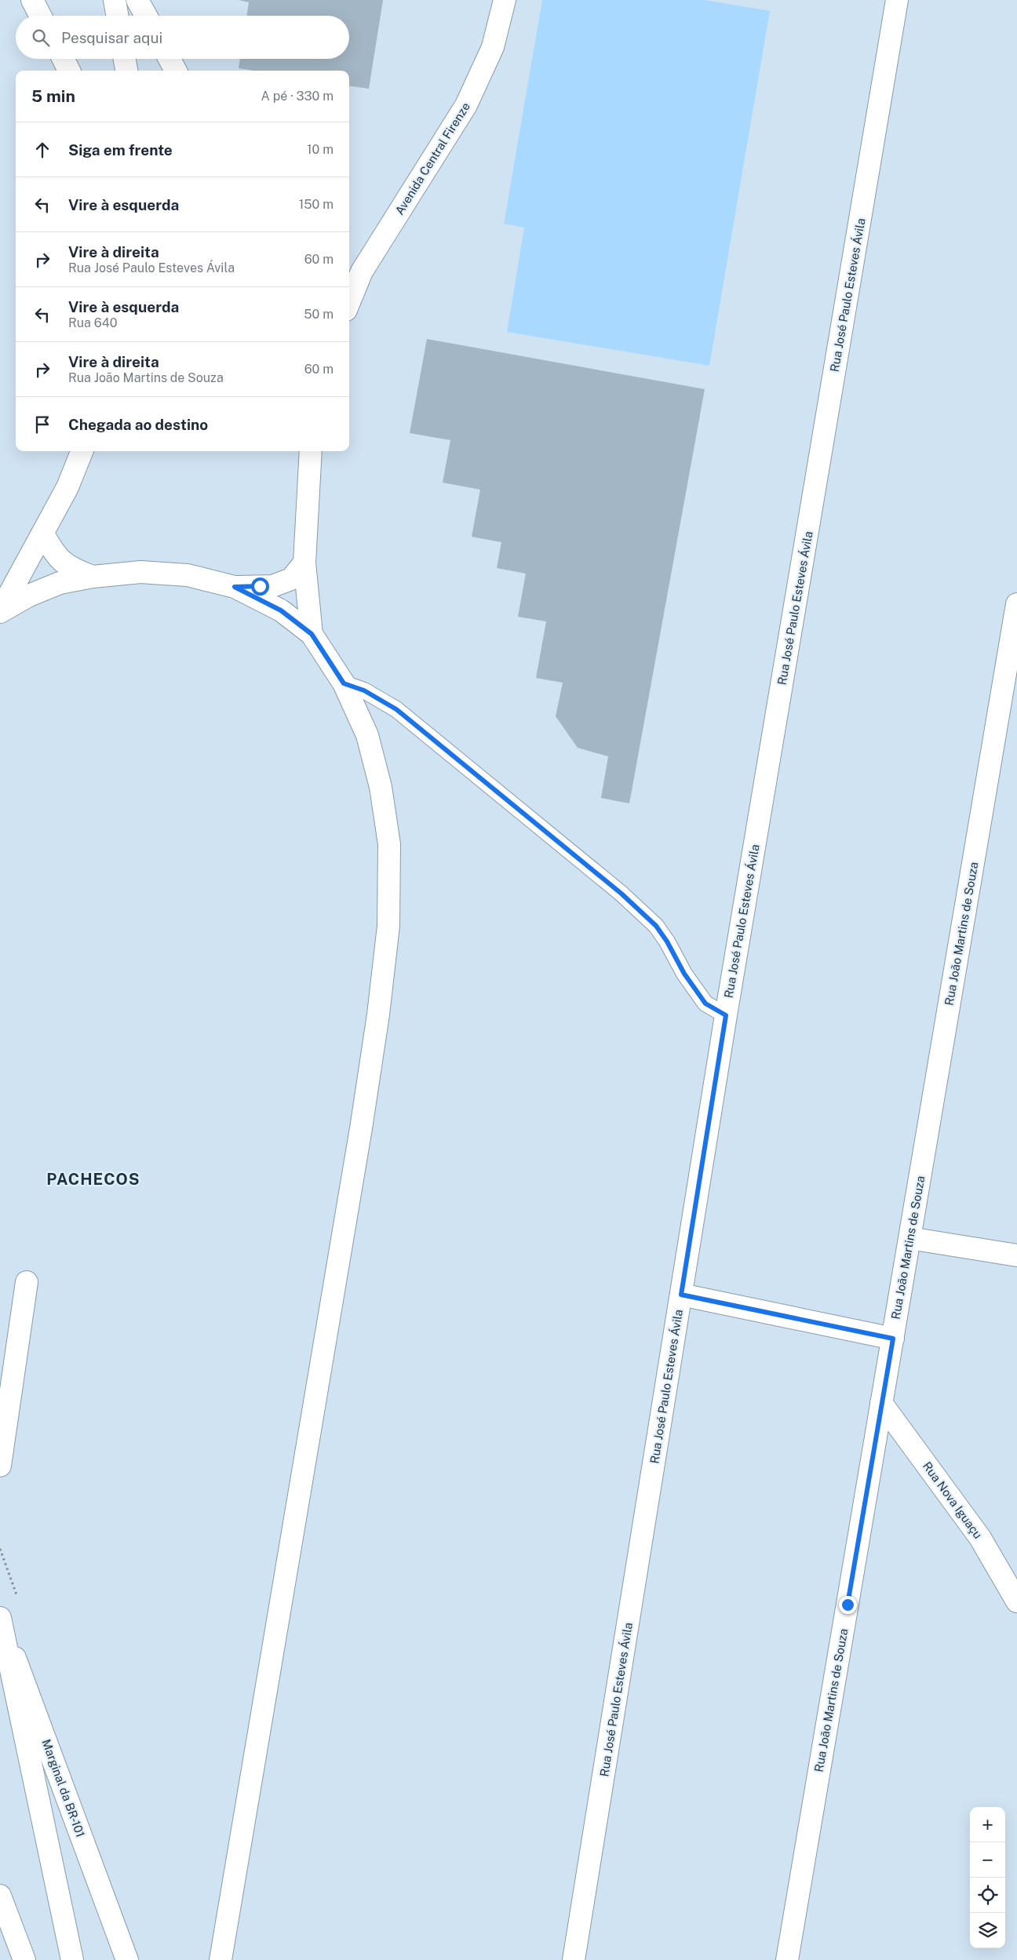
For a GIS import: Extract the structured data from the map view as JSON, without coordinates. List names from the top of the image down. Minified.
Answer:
{"streets":{"main road":["Avenida Central Firenze","Rua José Paulo Esteves Ávila","Rua João Martins de Souza","Rua Nova Iguaçu","Marginal da BR-101"]},"crossings":[["Rua João Martins de Souza","Rua Nova Iguaçu"]],"districts":["PACHECOS"],"page":{"search":"Pesquisar aqui","heading":["5 min","A pé · 330 m"],"list":[["Siga em frente","10 m"],["Vire à esquerda","150 m"],["Vire à direita","Rua José Paulo Esteves Ávila","60 m"],["Vire à esquerda","Rua 640","50 m"],["Vire à direita","Rua João Martins de Souza","60 m"],"Chegada ao destino"],"map_buttons":["+","−"]}}
